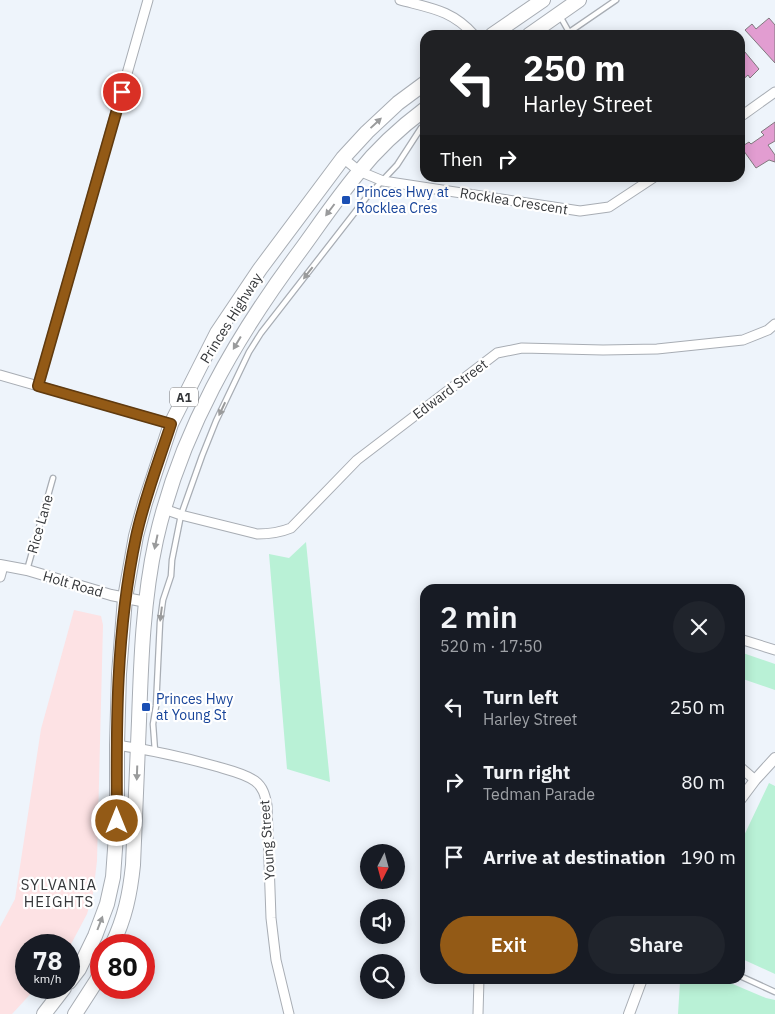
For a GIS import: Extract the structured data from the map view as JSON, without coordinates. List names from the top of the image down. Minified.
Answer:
{"streets":{"highway":["Princes Highway","A1"],"street":["Rocklea Crescent","Edward Street","Holt Road","Young Street"],"lane":["Rice Lane"]},"crossings":[["Rocklea Crescent","Princes Highway"],["Princes Highway","Edward Street"],["Princes Highway","Holt Road"],["Princes Highway","Young Street"],["Rice Lane","Holt Road"]],"districts":["SYLVANIA HEIGHTS"],"places":{"transit":["Princes Hwy at Rocklea Cres","Princes Hwy at Young St"]},"north":"bottom","page":{"turn":["250 m","Harley Street"],"then":"Then","heading":["2 min","520 m · 17:50"],"list":[{"name":"Turn left","note":"Harley Street","value":"250 m"},{"name":"Turn right","note":"Tedman Parade","value":"80 m"},{"name":"Arrive at destination","value":"190 m"}],"buttons":["Exit","Share"],"speed":"78 km/h","limit":"80"}}
